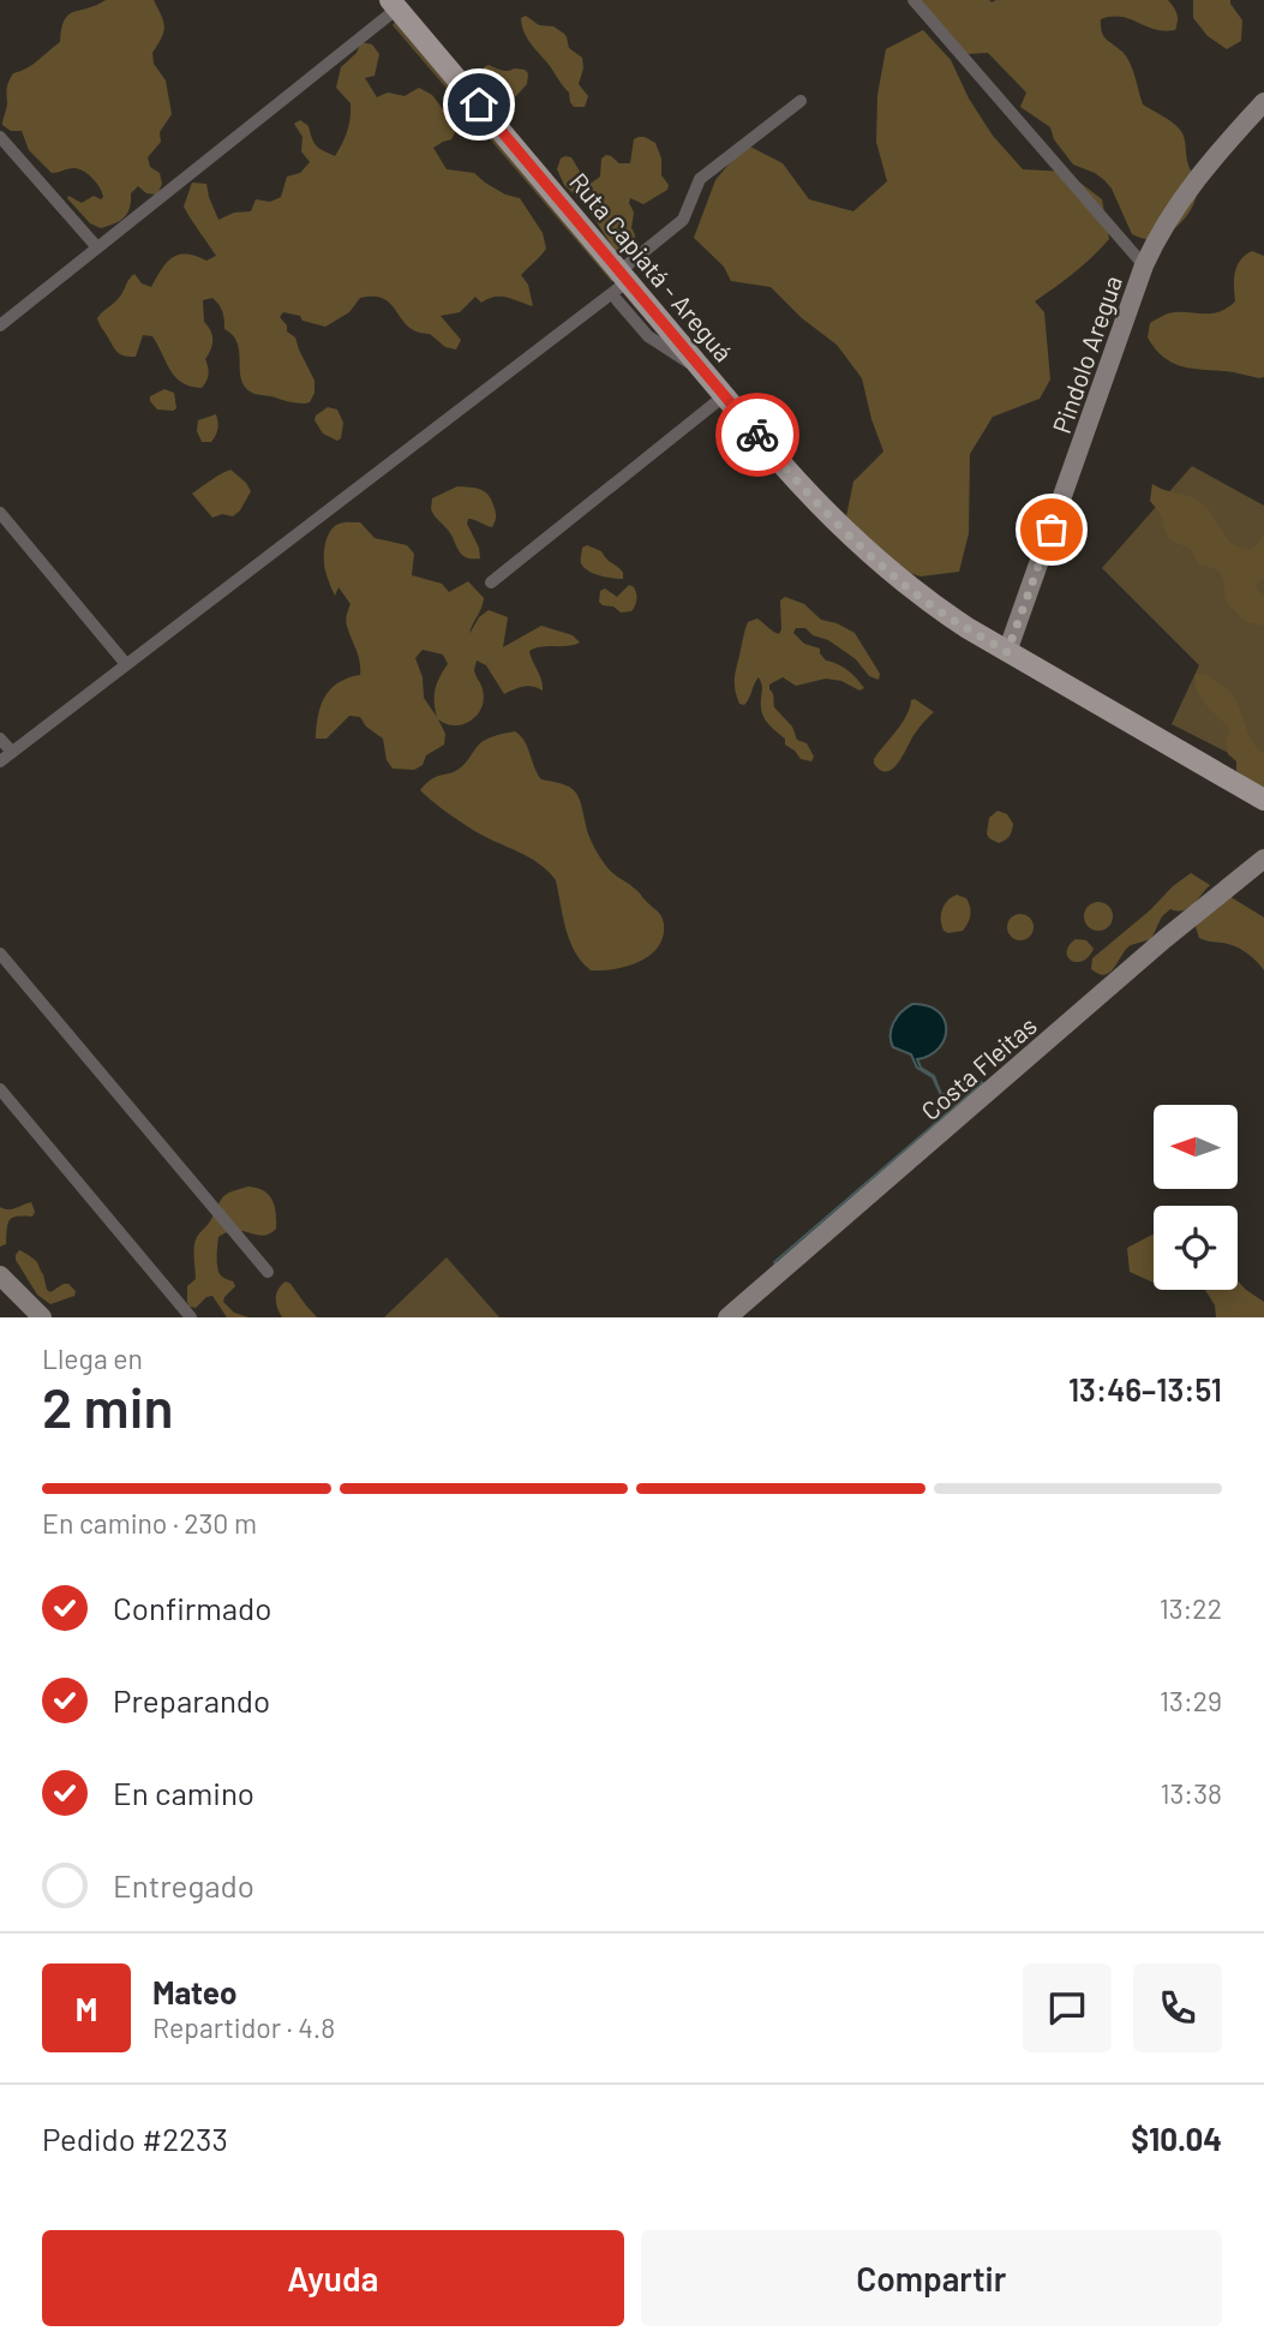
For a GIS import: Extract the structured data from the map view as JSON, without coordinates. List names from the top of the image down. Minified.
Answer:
{"streets":{"main road":["Ruta Capiatá - Areguá","Pindolo Aregua","Costa Fleitas"]},"crossings":[["Ruta Capiatá - Areguá","Pindolo Aregua"]],"north":"left","page":{"heading":["2 min","Llega en","13:46–13:51"],"panel":["Mateo","Repartidor · 4.8","Pedido #2233","$10.04"],"bar":"En camino · 230 m","list":[["Confirmado","13:22"],["Preparando","13:29"],["En camino","13:38"],"Entregado"],"round":"M","buttons":["Ayuda","Compartir"]}}
